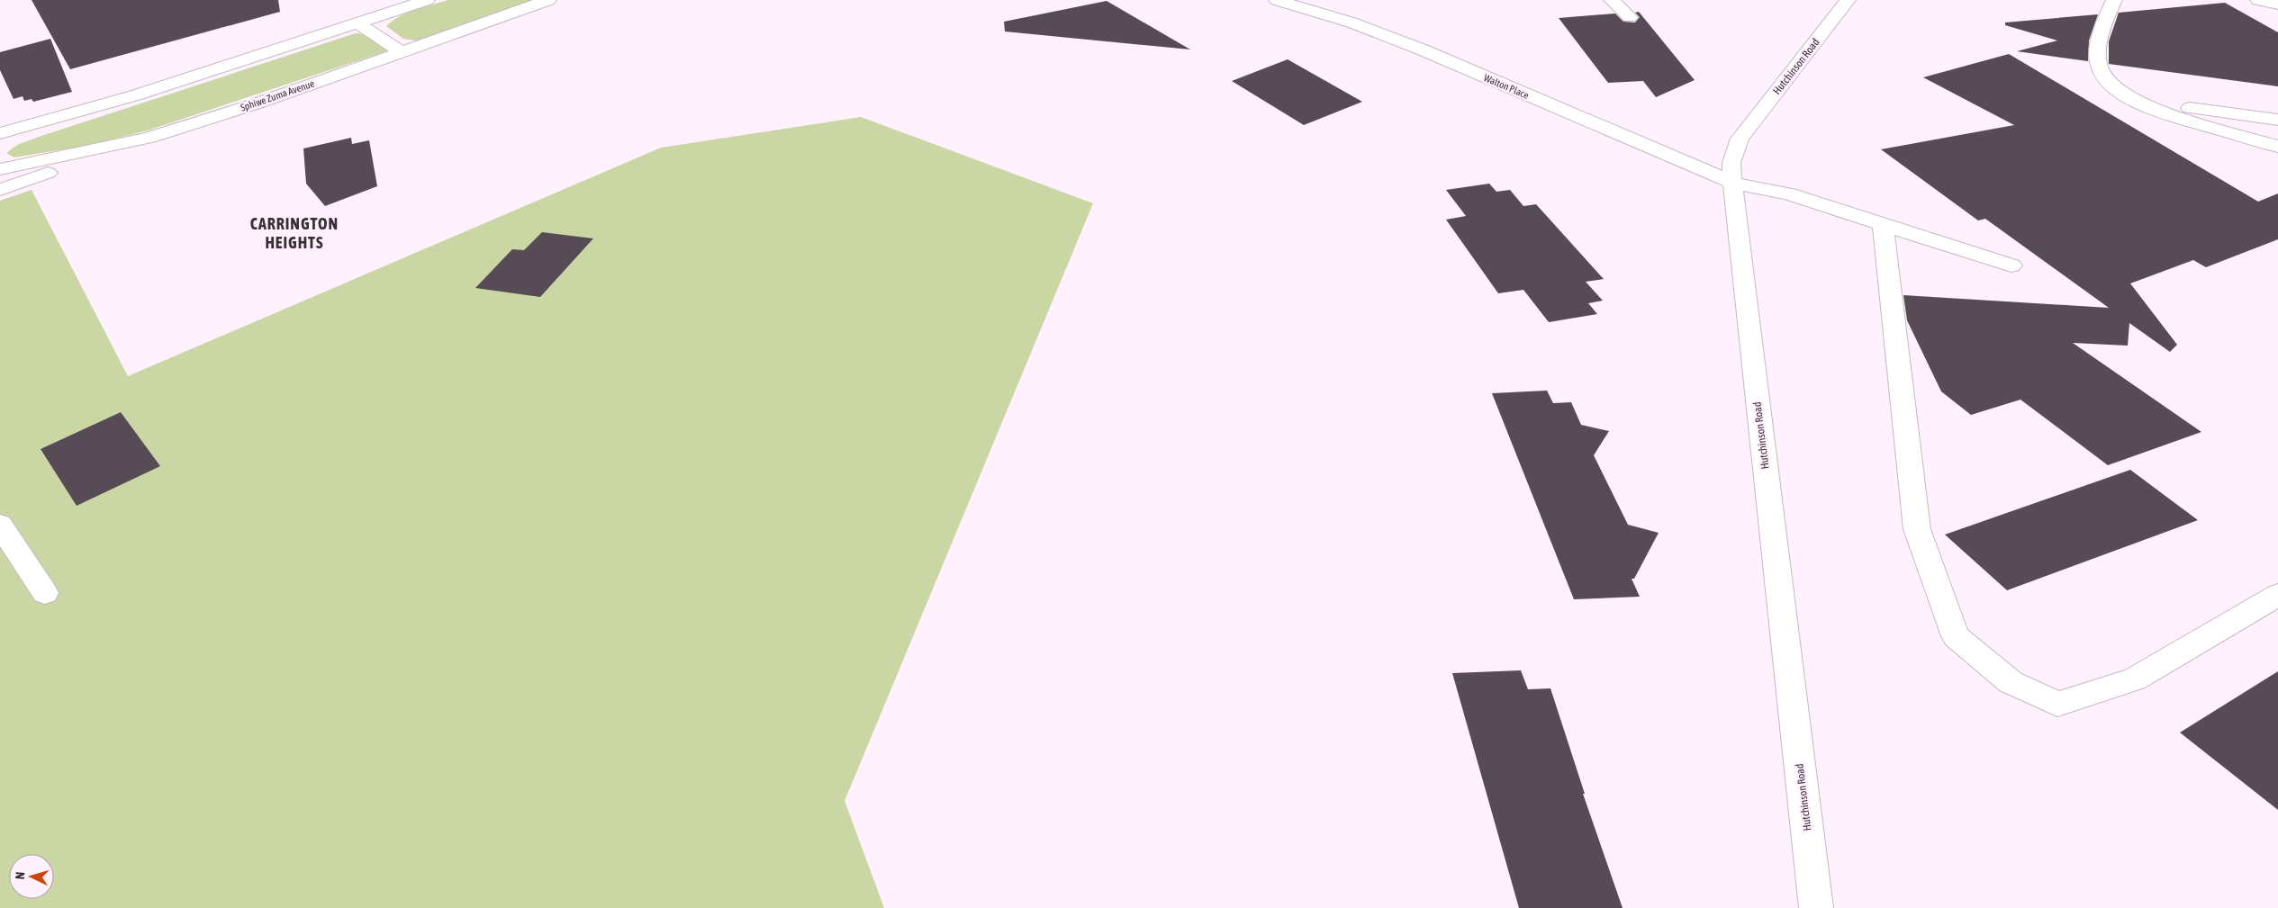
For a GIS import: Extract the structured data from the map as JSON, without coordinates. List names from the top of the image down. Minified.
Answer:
{"streets":{"street":["Hutchinson Road","Walton Place","Sphiwe Zuma Avenue"]},"crossings":[["Hutchinson Road","Walton Place"]],"districts":["CARRINGTON HEIGHTS"],"north":"left"}
